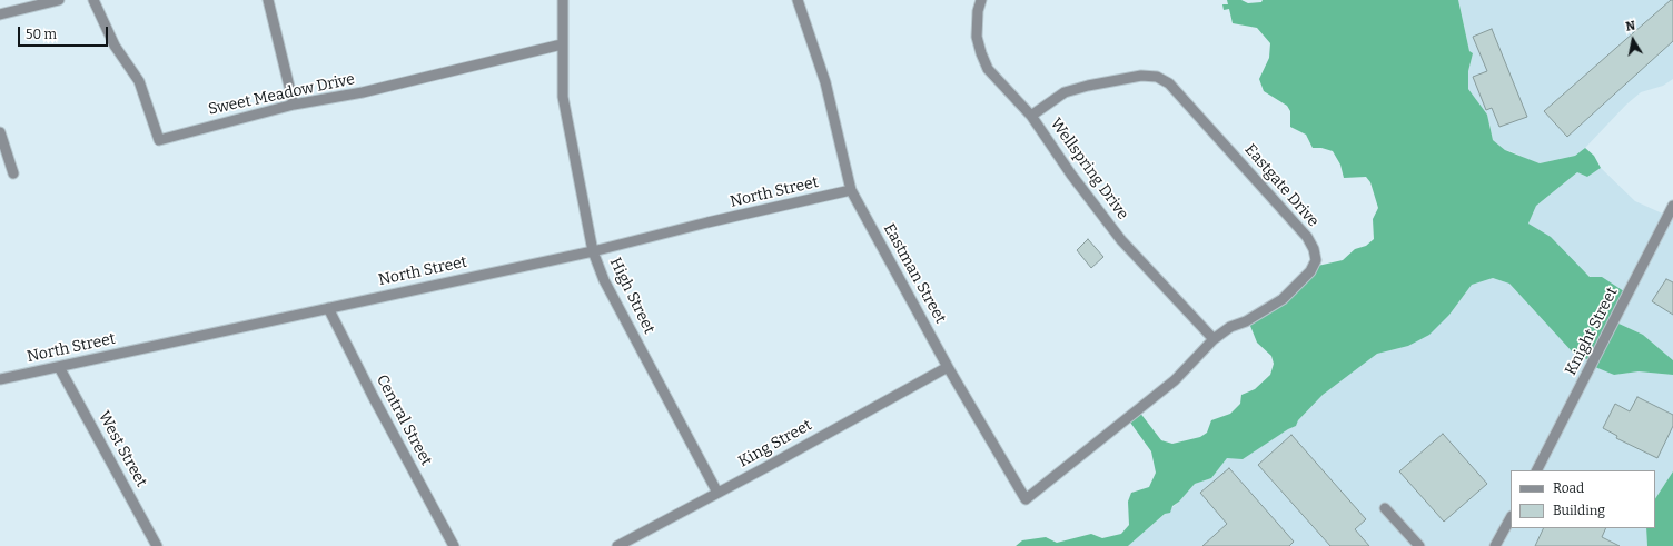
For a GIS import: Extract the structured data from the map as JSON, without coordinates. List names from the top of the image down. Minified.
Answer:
{"streets":{"street":["Sweet Meadow Drive","Wellspring Drive","Eastgate Drive","North Street","Eastman Street","High Street","Knight Street","Central Street","King Street","West Street"]},"crossings":[["Sweet Meadow Drive","High Street"],["Wellspring Drive","Eastgate Drive"],["Eastgate Drive","Eastman Street"],["North Street","Eastman Street"],["North Street","High Street"],["North Street","Central Street"],["North Street","West Street"],["Eastman Street","King Street"],["High Street","King Street"]],"legend":["Road","Building"],"scale_bar":"50 m","north":"top"}
